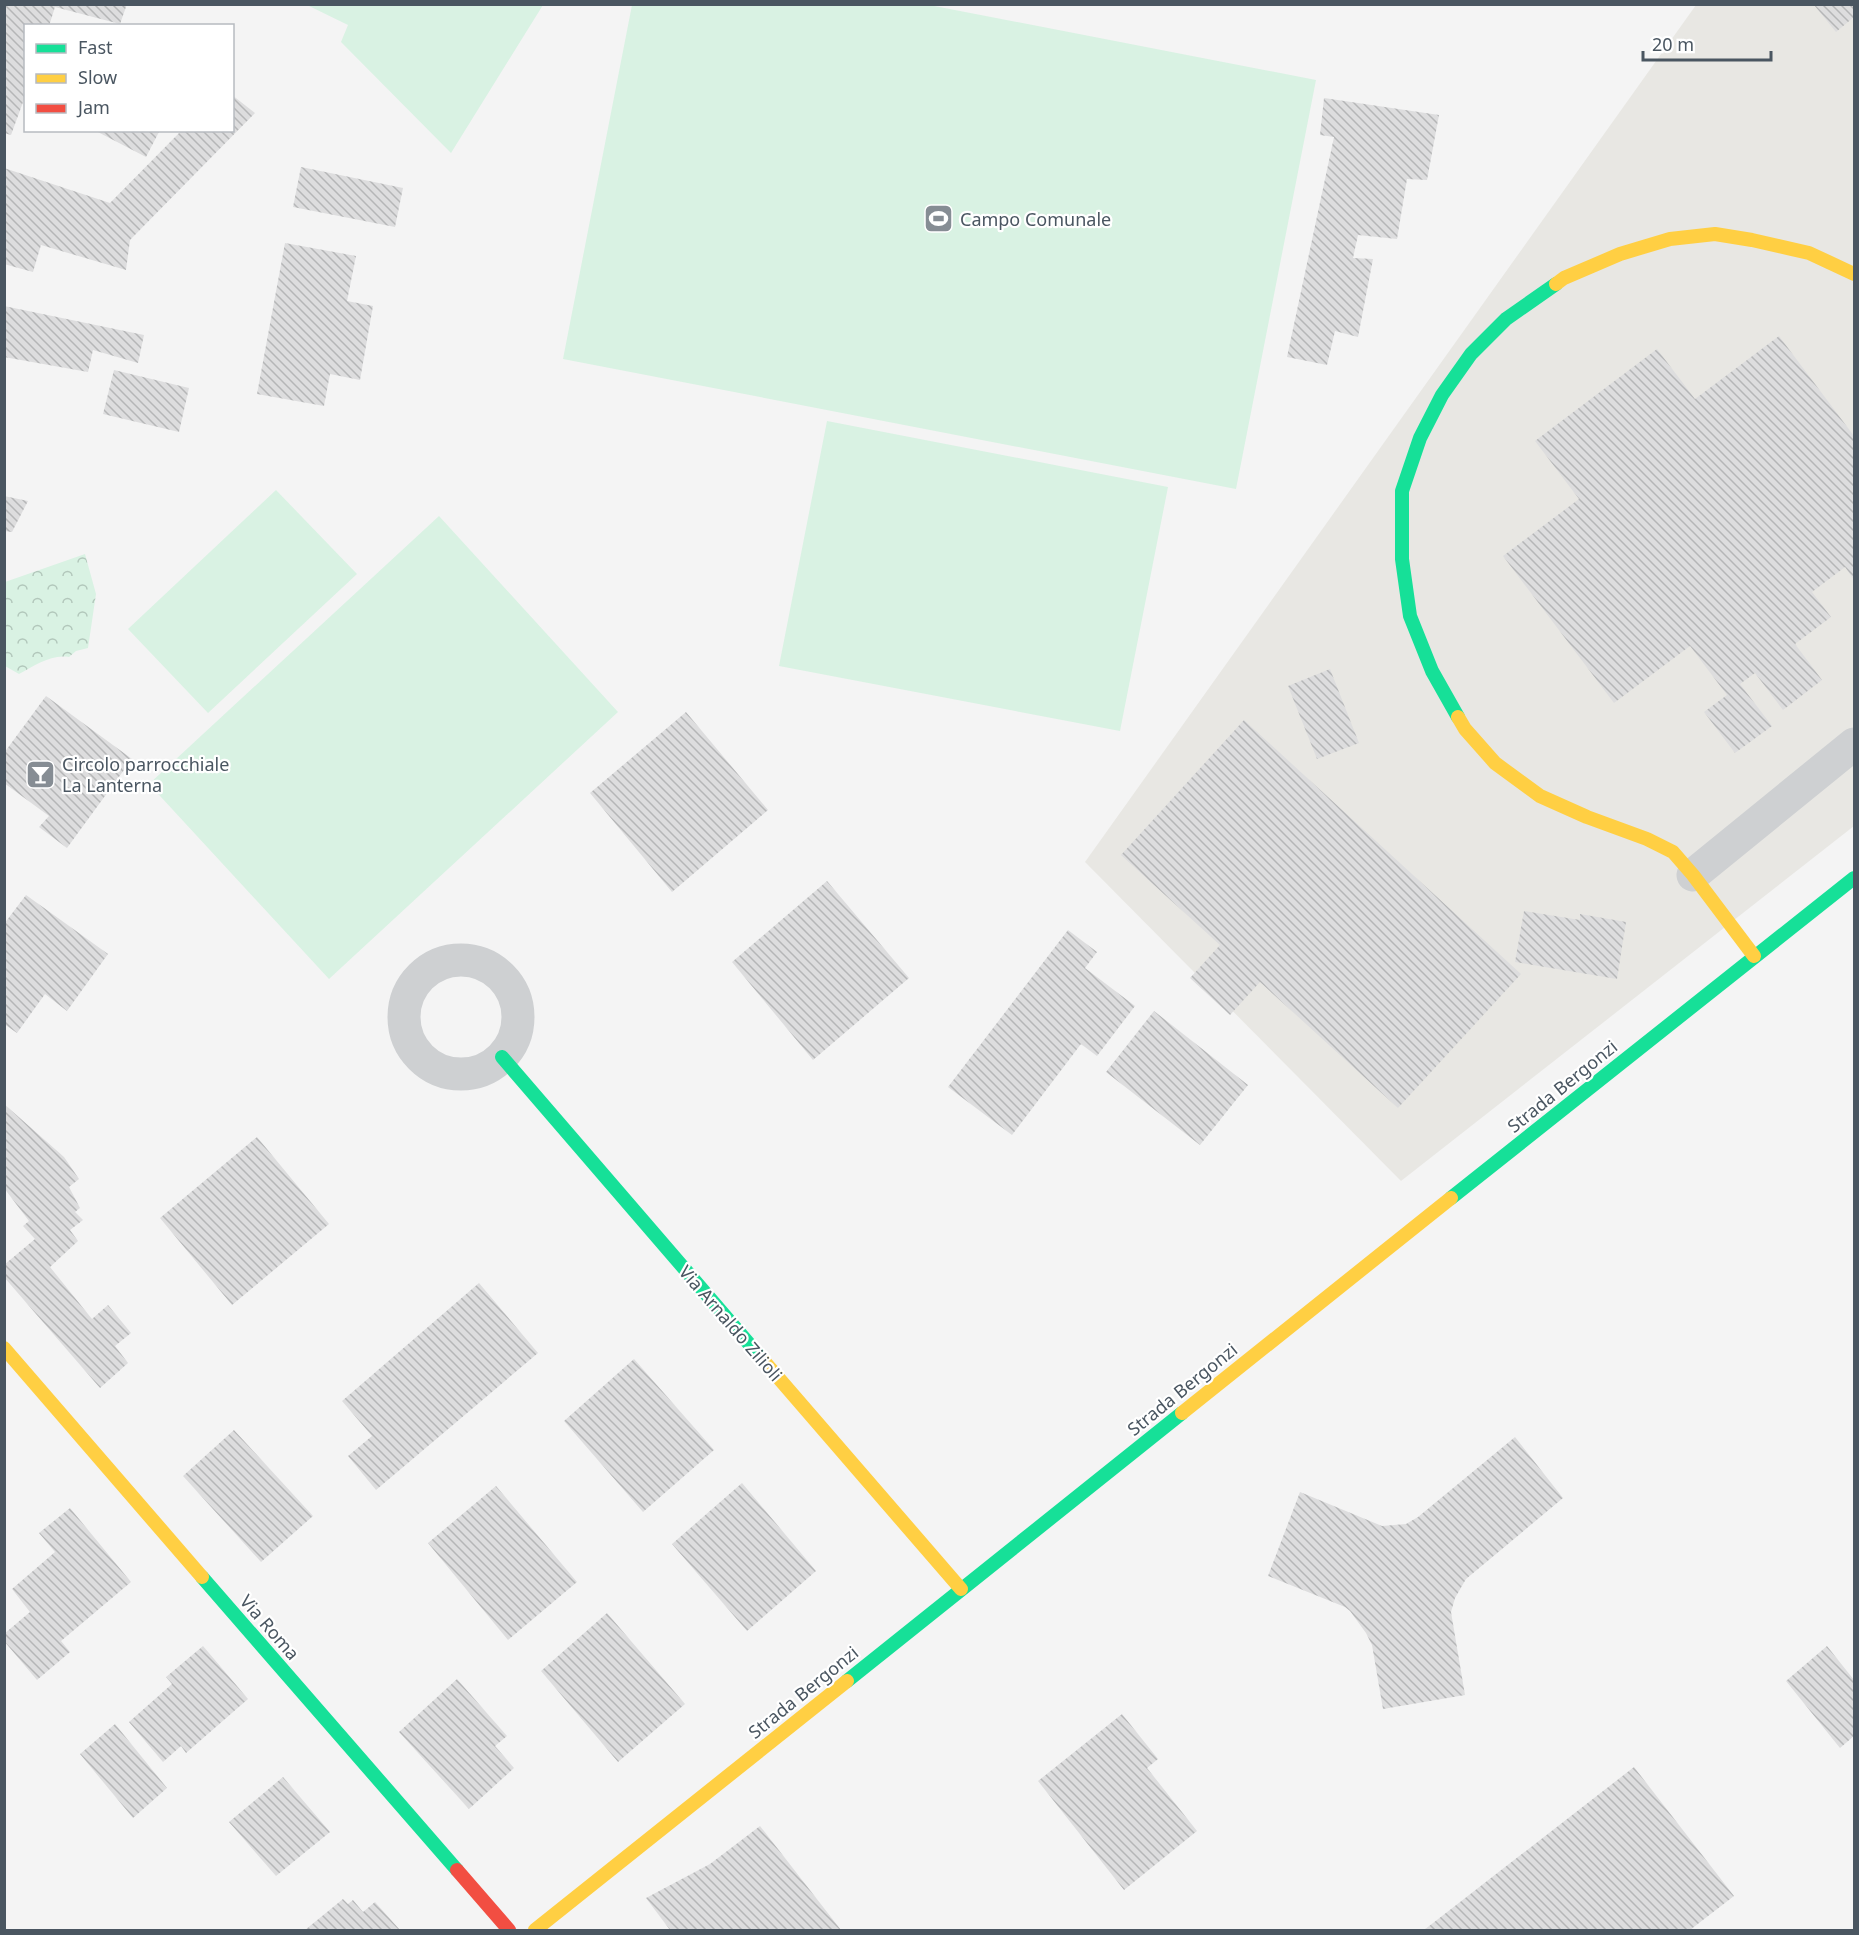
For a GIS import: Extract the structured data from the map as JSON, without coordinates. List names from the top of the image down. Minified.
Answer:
{"streets":{"street":["Strada Bergonzi","Via Arnaldo Zilioli","Via Roma"]},"crossings":[["Strada Bergonzi","Via Arnaldo Zilioli"]],"places":{"sports":["Campo Comunale"],"bar":["Circolo parrocchiale La Lanterna"]},"legend":["Fast","Slow","Jam"],"scale_bar":"20 m"}
